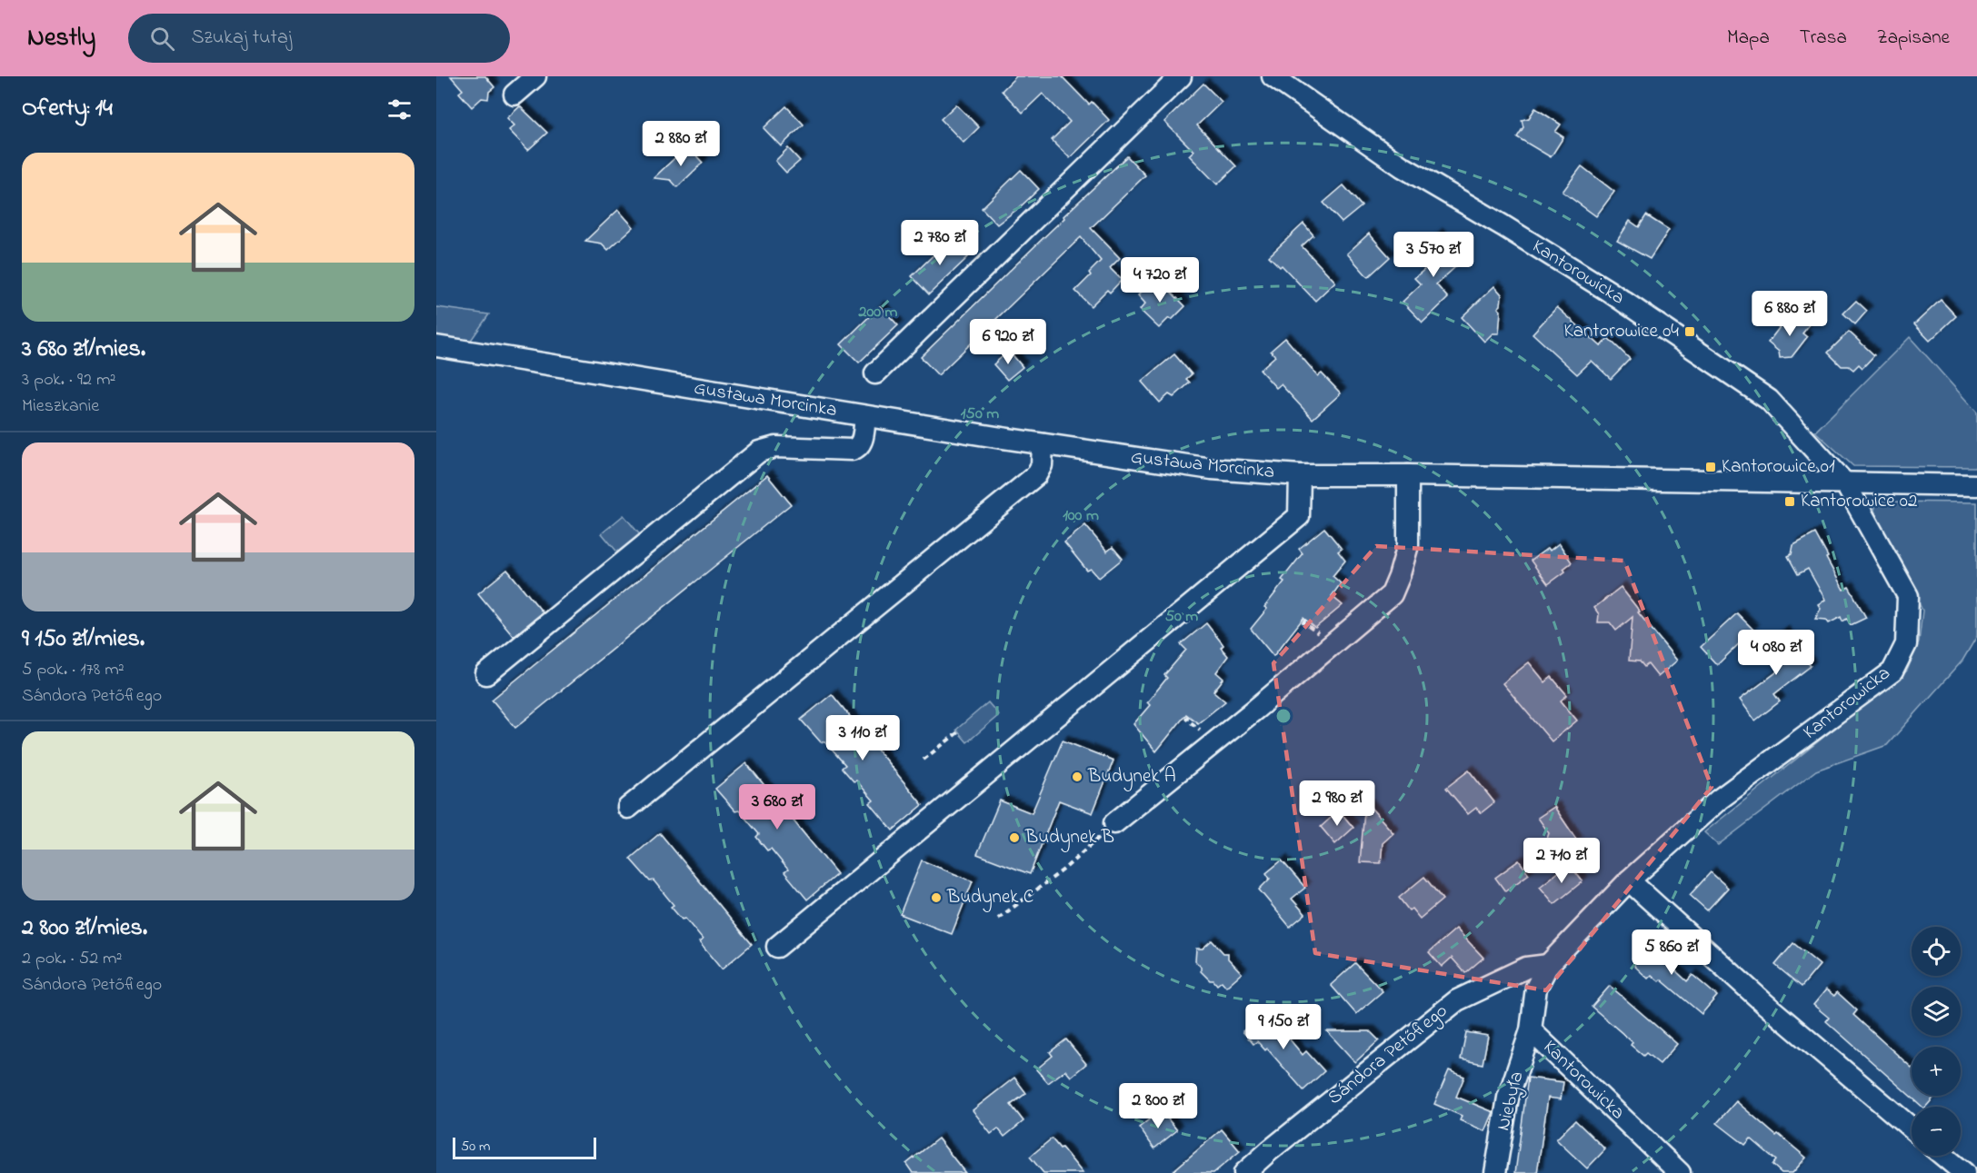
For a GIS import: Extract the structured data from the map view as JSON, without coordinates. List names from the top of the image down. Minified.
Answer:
{"streets":{"street":["Kantorowicka","Gustawa Morcinka","Sándora Petőfiego","Niebyła"]},"crossings":[["Kantorowicka","Gustawa Morcinka"],["Kantorowicka","Sándora Petőfiego"],["Kantorowicka","Niebyła"]],"places":{"transit":["Kantorowice 04","Kantorowice 01","Kantorowice 02"],"other":["Budynek A","Budynek B","Budynek C"]},"scale_bar":"50 m","page":{"header":"Nestly","search":"Szukaj tutaj","nav":["Mapa","Trasa","Zapisane"],"heading":"Oferty: 14","price":["2 880 zł","2 780 zł","3 570 zł","4 720 zł","6 880 zł","6 920 zł","4 080 zł","3 110 zł","2 980 zł","3 680 zł","2 710 zł","5 860 zł","9 150 zł","2 800 zł"],"list":[{"name":"3 680 zł/mies.","note":"3 pok. · 92 m² · Mieszkanie"},{"name":"9 150 zł/mies.","note":"5 pok. · 178 m² · Sándora Petőfiego"},{"name":"2 800 zł/mies.","note":"2 pok. · 52 m² · Sándora Petőfiego"}],"map_buttons":["+","−"],"scale":"50 m"},"rings":["200 m","150 m","100 m","50 m"]}
